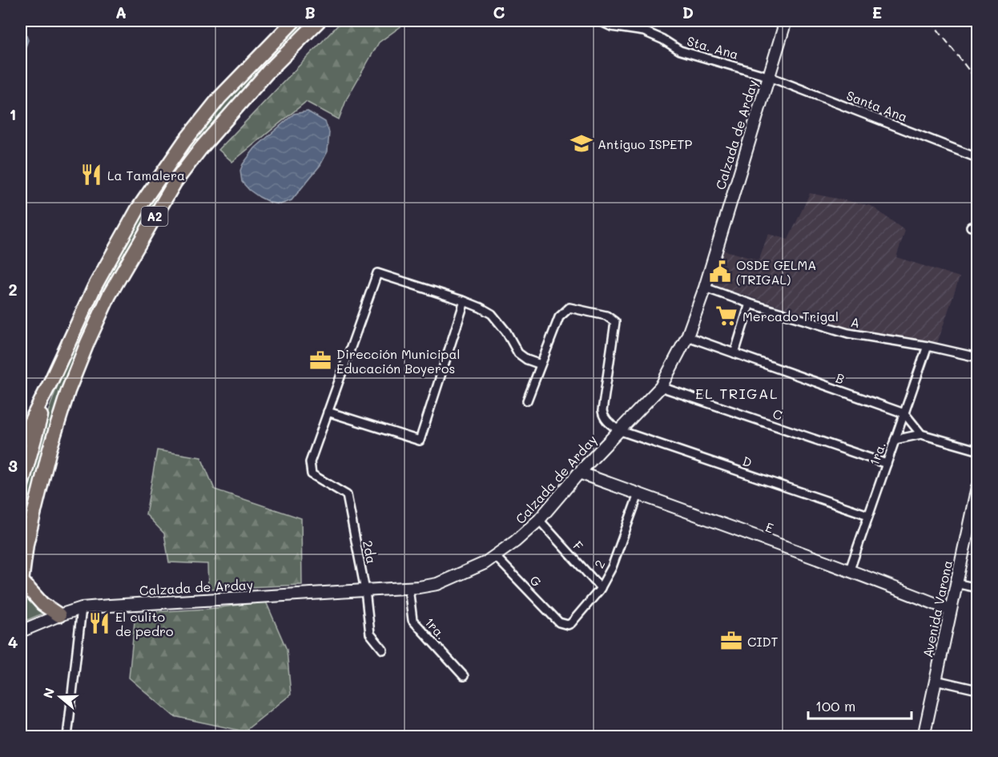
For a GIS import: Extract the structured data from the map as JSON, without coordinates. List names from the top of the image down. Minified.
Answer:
{"streets":{"highway":["A2"],"street":["Sta. Ana","Santa Ana","Calzada de Arday","A","B","C","1ra.","D","E","F","2da","2","G","Avenida Varona"]},"crossings":[["Sta. Ana","Santa Ana"],["Sta. Ana","Calzada de Arday"],["Santa Ana","Calzada de Arday"],["Calzada de Arday","A"],["Calzada de Arday","B"],["Calzada de Arday","C"],["Calzada de Arday","1ra."],["Calzada de Arday","D"],["Calzada de Arday","E"],["Calzada de Arday","F"],["Calzada de Arday","2da"],["Calzada de Arday","G"],["A","1ra."],["B","1ra."],["C","1ra."],["1ra.","D"],["1ra.","E"],["E","2"],["E","Avenida Varona"],["F","2"],["2","G"]],"districts":["EL TRIGAL"],"places":{"school or university":["Antiguo ISPETP"],"restaurant":["La Tamalera","El culito de pedro"],"public building":["OSDE GELMA (TRIGAL)"],"supermarket":["Mercado Trigal"],"office":["Dirección Municipal Educación Boyeros","CIDT"]},"scale_bar":"100 m","north":"left","grid":{"columns":["A","B","C","D","E"],"rows":["1","2","3","4"]}}
